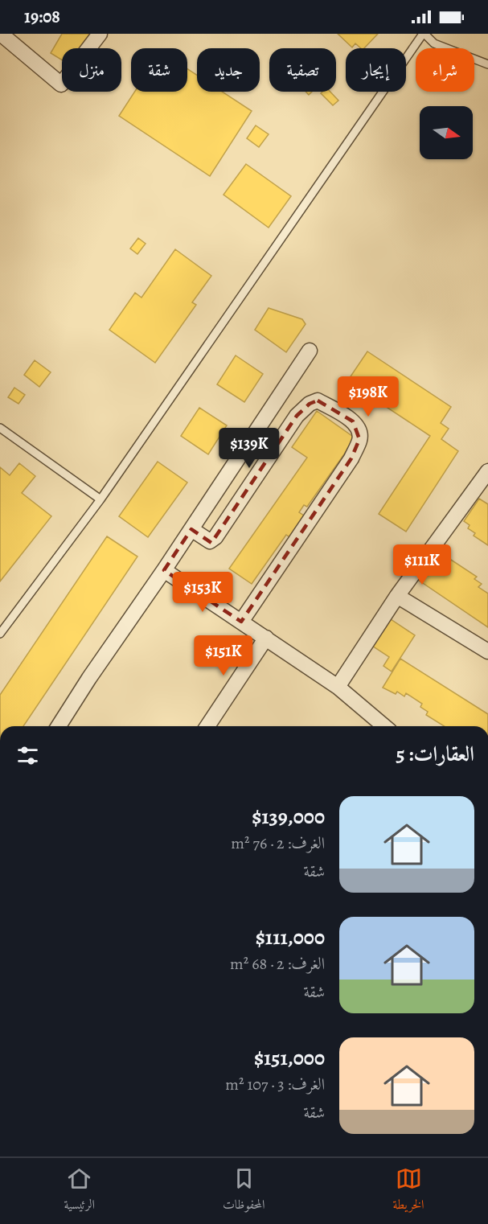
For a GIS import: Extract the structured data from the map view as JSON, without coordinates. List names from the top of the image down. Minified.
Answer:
{"north":"right","page":{"status":"19:08","chip":["شراء","إيجار","تصفية","جديد","شقة","منزل"],"price":["$198K","$139K","$111K","$153K","$151K"],"heading":"العقارات: 5","list":[{"name":"$139,000","note":"الغرف: 2 · 76 m² · شقة"},{"name":"$111,000","note":"الغرف: 2 · 68 m² · شقة"},{"name":"$151,000","note":"الغرف: 3 · 107 m² · شقة"}],"tabs":["الخريطة","المحفوظات","الرئيسية"]}}
